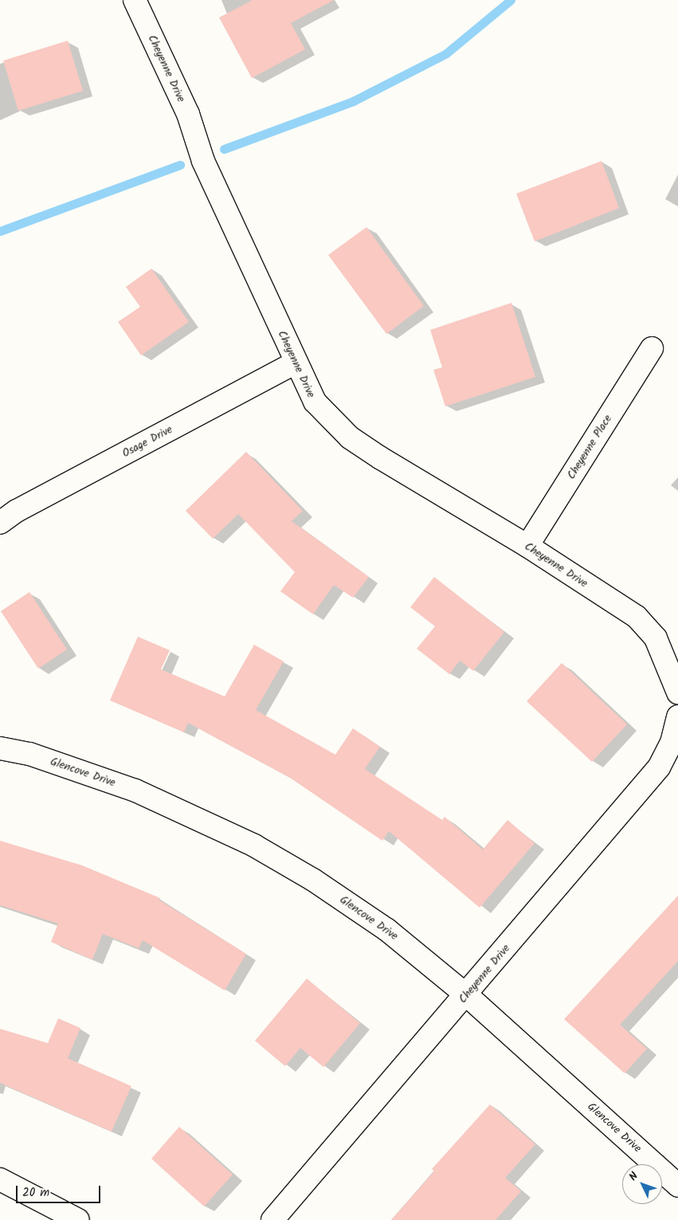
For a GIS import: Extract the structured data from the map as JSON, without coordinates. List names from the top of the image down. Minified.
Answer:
{"streets":{"street":["Cheyenne Drive","Osage Drive","Cheyenne Place","Glencove Drive"]},"crossings":[["Cheyenne Drive","Osage Drive"],["Cheyenne Drive","Cheyenne Place"],["Cheyenne Drive","Glencove Drive"]],"scale_bar":"20 m","north":"top left"}
